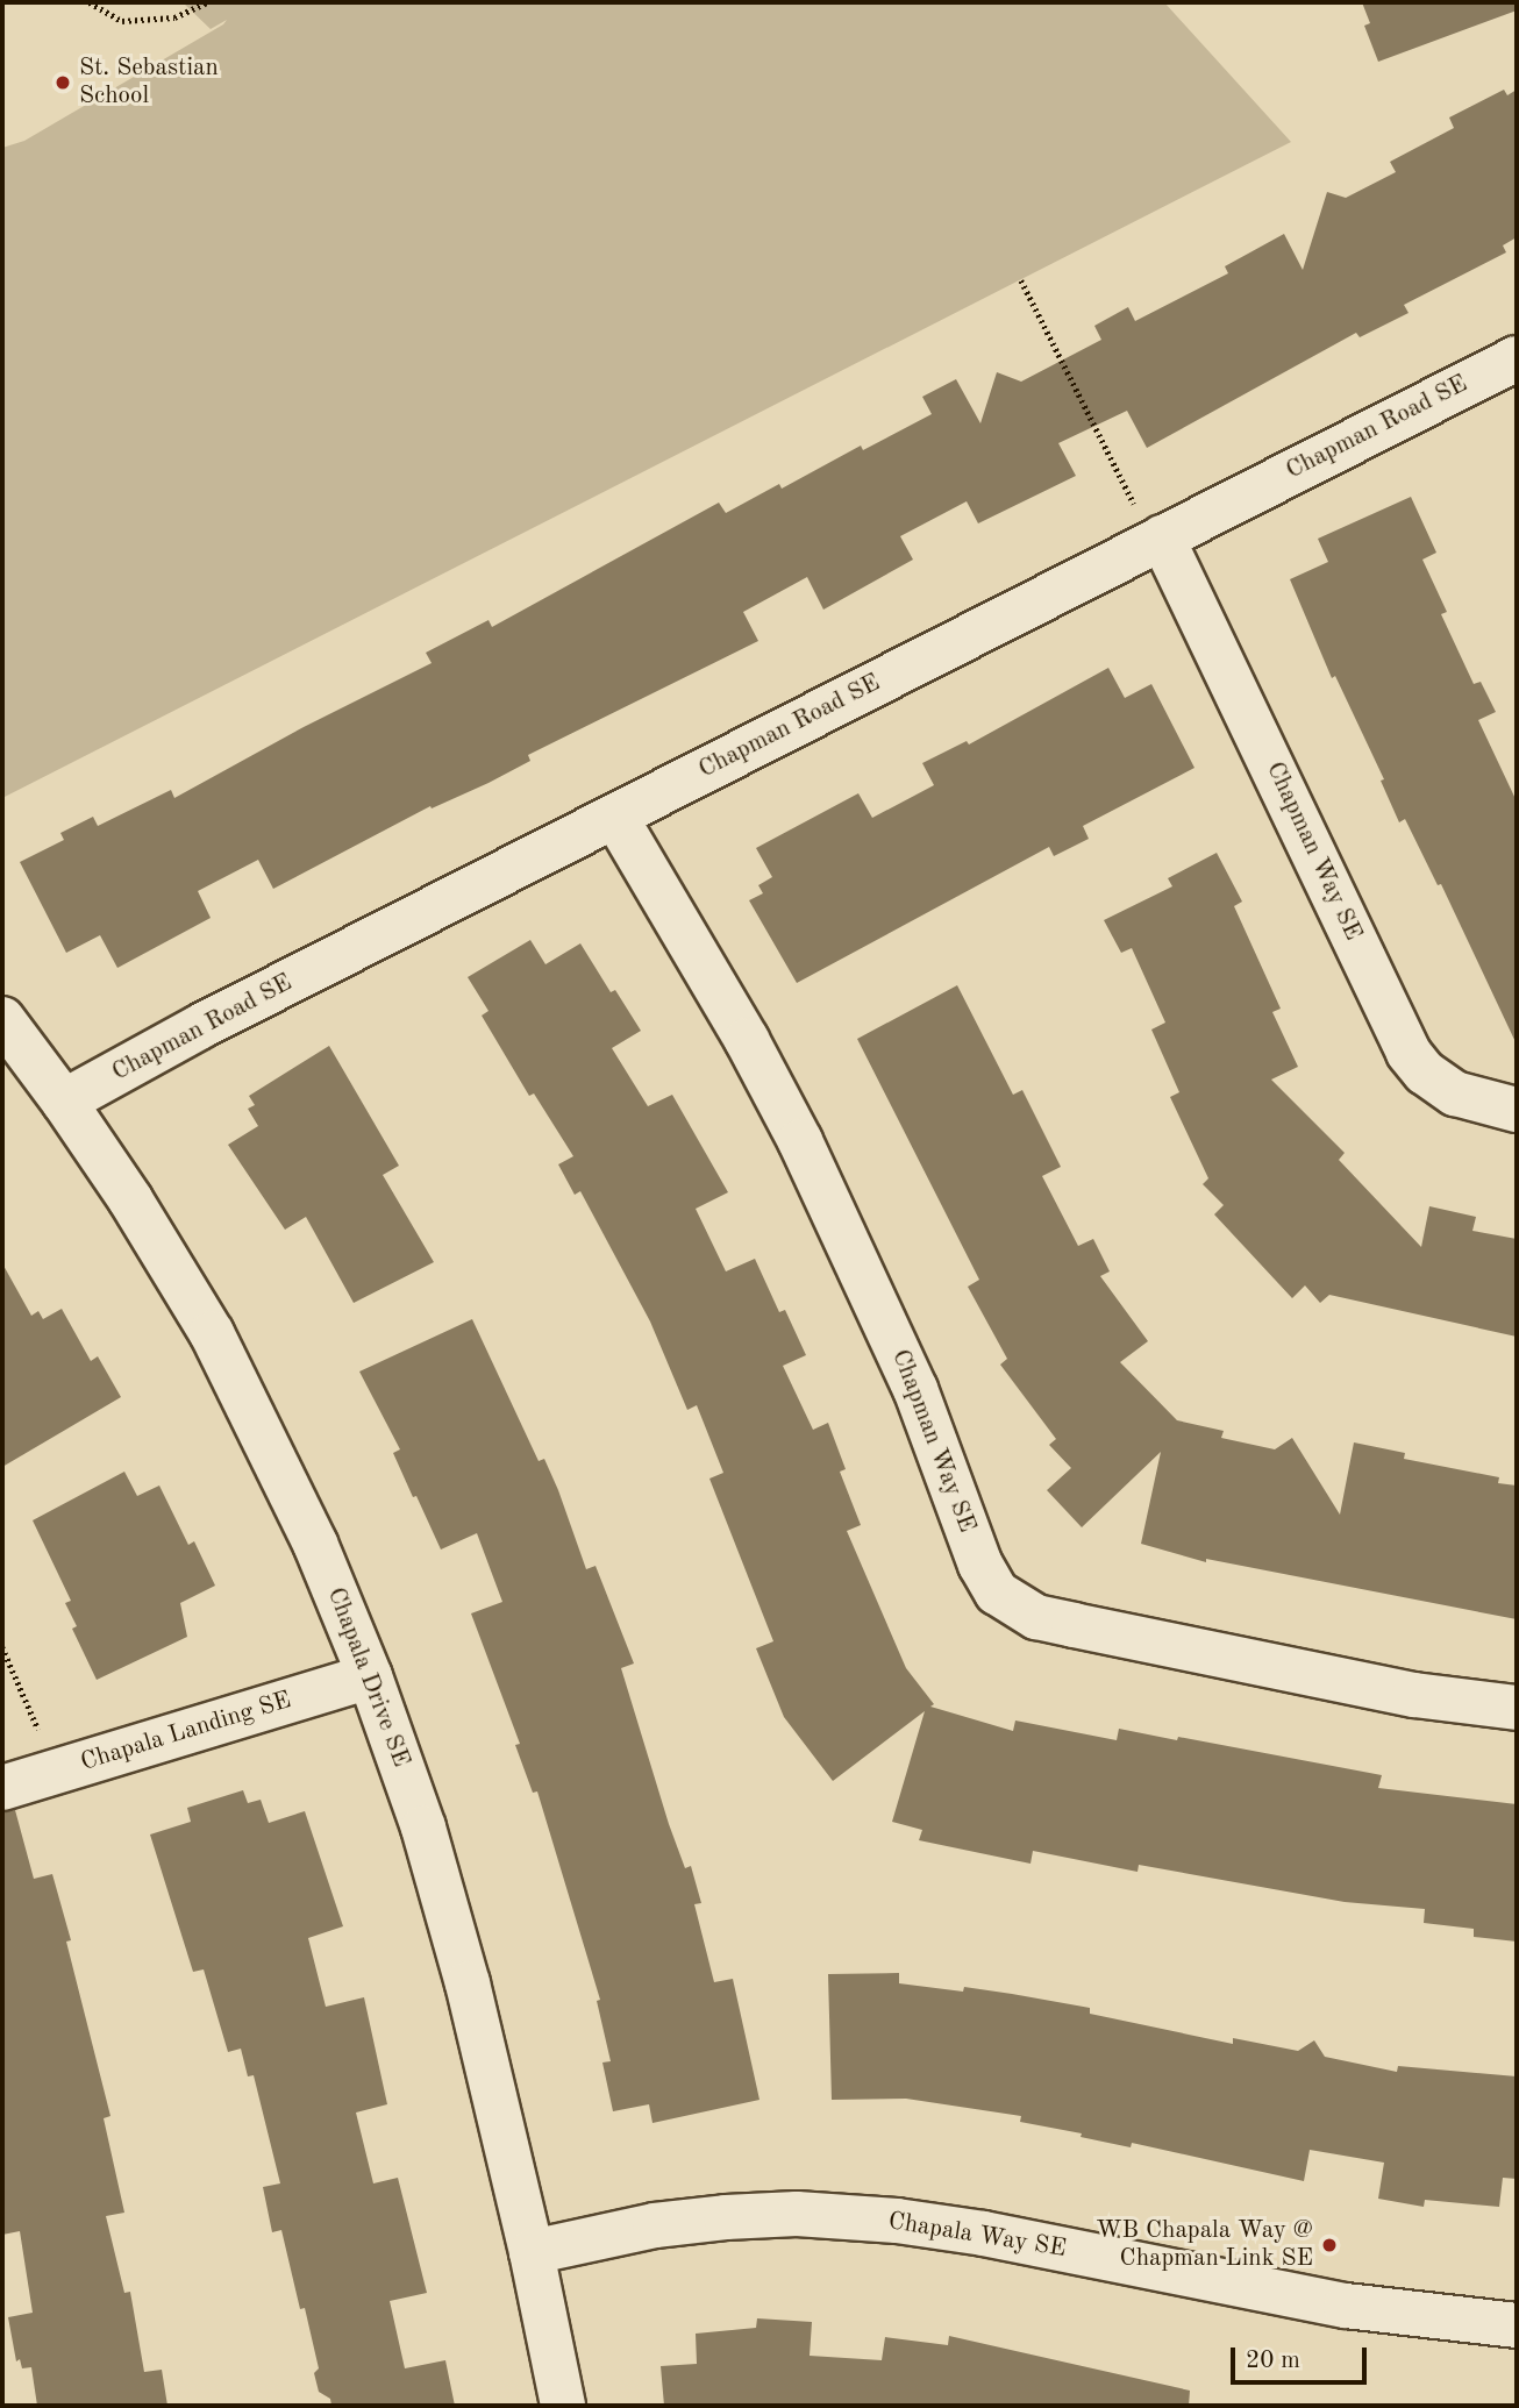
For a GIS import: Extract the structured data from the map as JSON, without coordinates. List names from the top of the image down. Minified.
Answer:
{"streets":{"street":["Chapman Road SE","Chapman Way SE","Chapala Drive SE","Chapala Landing SE","Chapala Way SE"]},"crossings":[["Chapman Road SE","Chapman Way SE"],["Chapman Road SE","Chapala Drive SE"],["Chapala Drive SE","Chapala Landing SE"],["Chapala Drive SE","Chapala Way SE"]],"places":["St. Sebastian School","WB Chapala Way @ Chapman Link SE"],"scale_bar":"20 m"}
